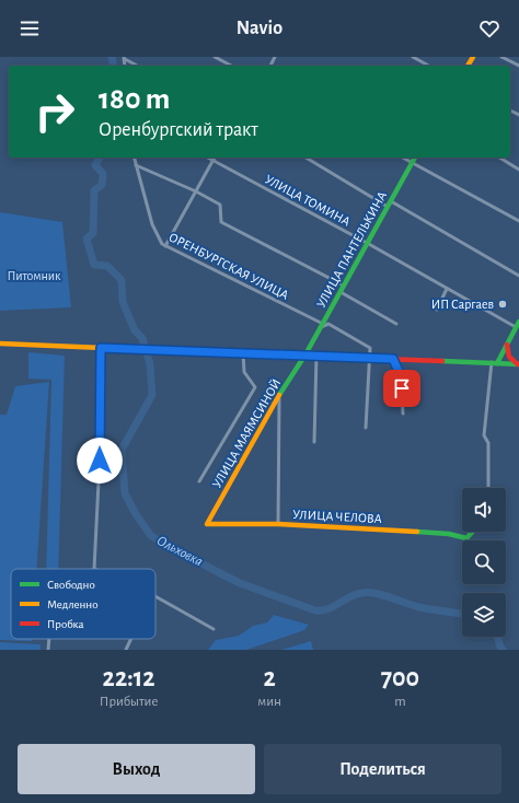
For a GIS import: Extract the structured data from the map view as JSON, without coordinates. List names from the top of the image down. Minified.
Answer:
{"streets":{"main road":["УЛИЦА ПАНТЕЛЬКИНА","УЛИЦА МАЯМСИНОЙ","УЛИЦА ЧЕЛОВА"],"street":["УЛИЦА ТОМИНА","ОРЕНБУРГСКАЯ УЛИЦА"]},"crossings":[["УЛИЦА ТОМИНА","УЛИЦА ПАНТЕЛЬКИНА"],["УЛИЦА ПАНТЕЛЬКИНА","ОРЕНБУРГСКАЯ УЛИЦА"],["УЛИЦА ПАНТЕЛЬКИНА","УЛИЦА МАЯМСИНОЙ"],["УЛИЦА МАЯМСИНОЙ","УЛИЦА ЧЕЛОВА"]],"water":["Ольховка"],"parks":["Питомник"],"places":["ИП Саргаев"],"legend":["Свободно","Медленно","Пробка"],"page":{"header":"Navio","turn":["180 m","Оренбургский тракт"],"eta":["22:12","Прибытие","2","мин","700","m"],"buttons":["Выход","Поделиться"]}}
